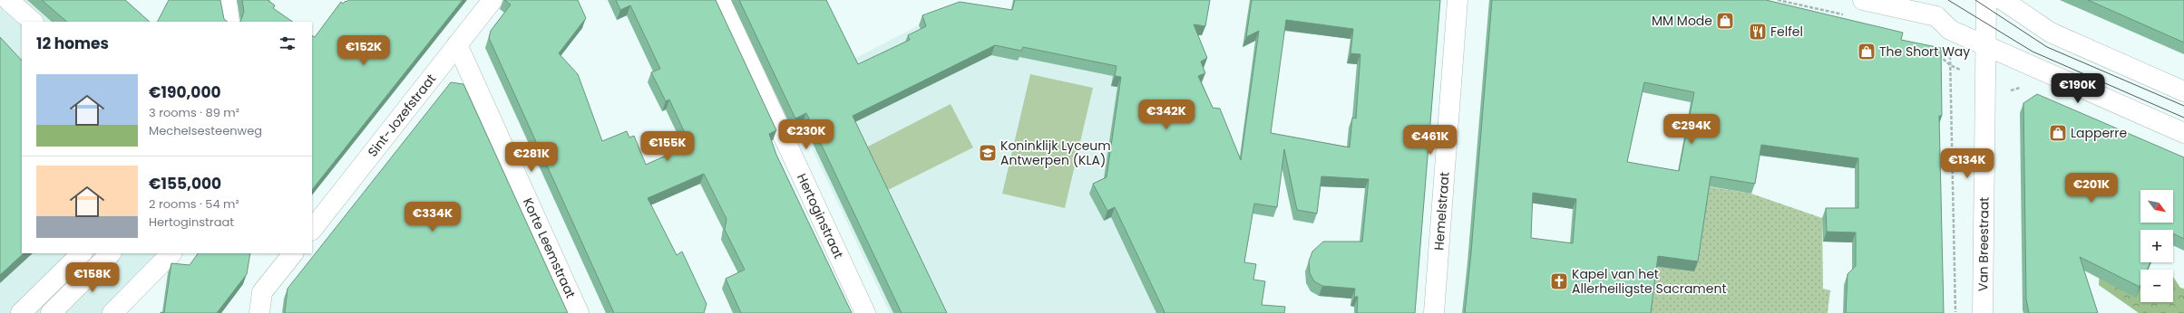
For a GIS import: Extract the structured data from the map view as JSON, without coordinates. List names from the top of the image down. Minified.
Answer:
{"streets":{"street":["Sint-Jozefstraat","Hemelstraat","Hertoginstraat","Van Breestraat","Korte Leemstraat"]},"crossings":[["Sint-Jozefstraat","Korte Leemstraat"]],"places":{"shop":["MM Mode","The Short Way","Lapperre"],"restaurant":["Felfel"],"school or university":["Koninklijk Lyceum Antwerpen (KLA)"],"church":["Kapel van het Allerheiligste Sacrament"]},"north":"bottom right","page":{"heading":"12 homes","price":["€152K","€190K","€342K","€294K","€230K","€461K","€155K","€281K","€134K","€201K","€334K","€158K"],"list":[{"name":"€190,000","note":"3 rooms · 89 m² · Mechelsesteenweg"},{"name":"€155,000","note":"2 rooms · 54 m² · Hertoginstraat"}],"map_buttons":["+","−"]}}
